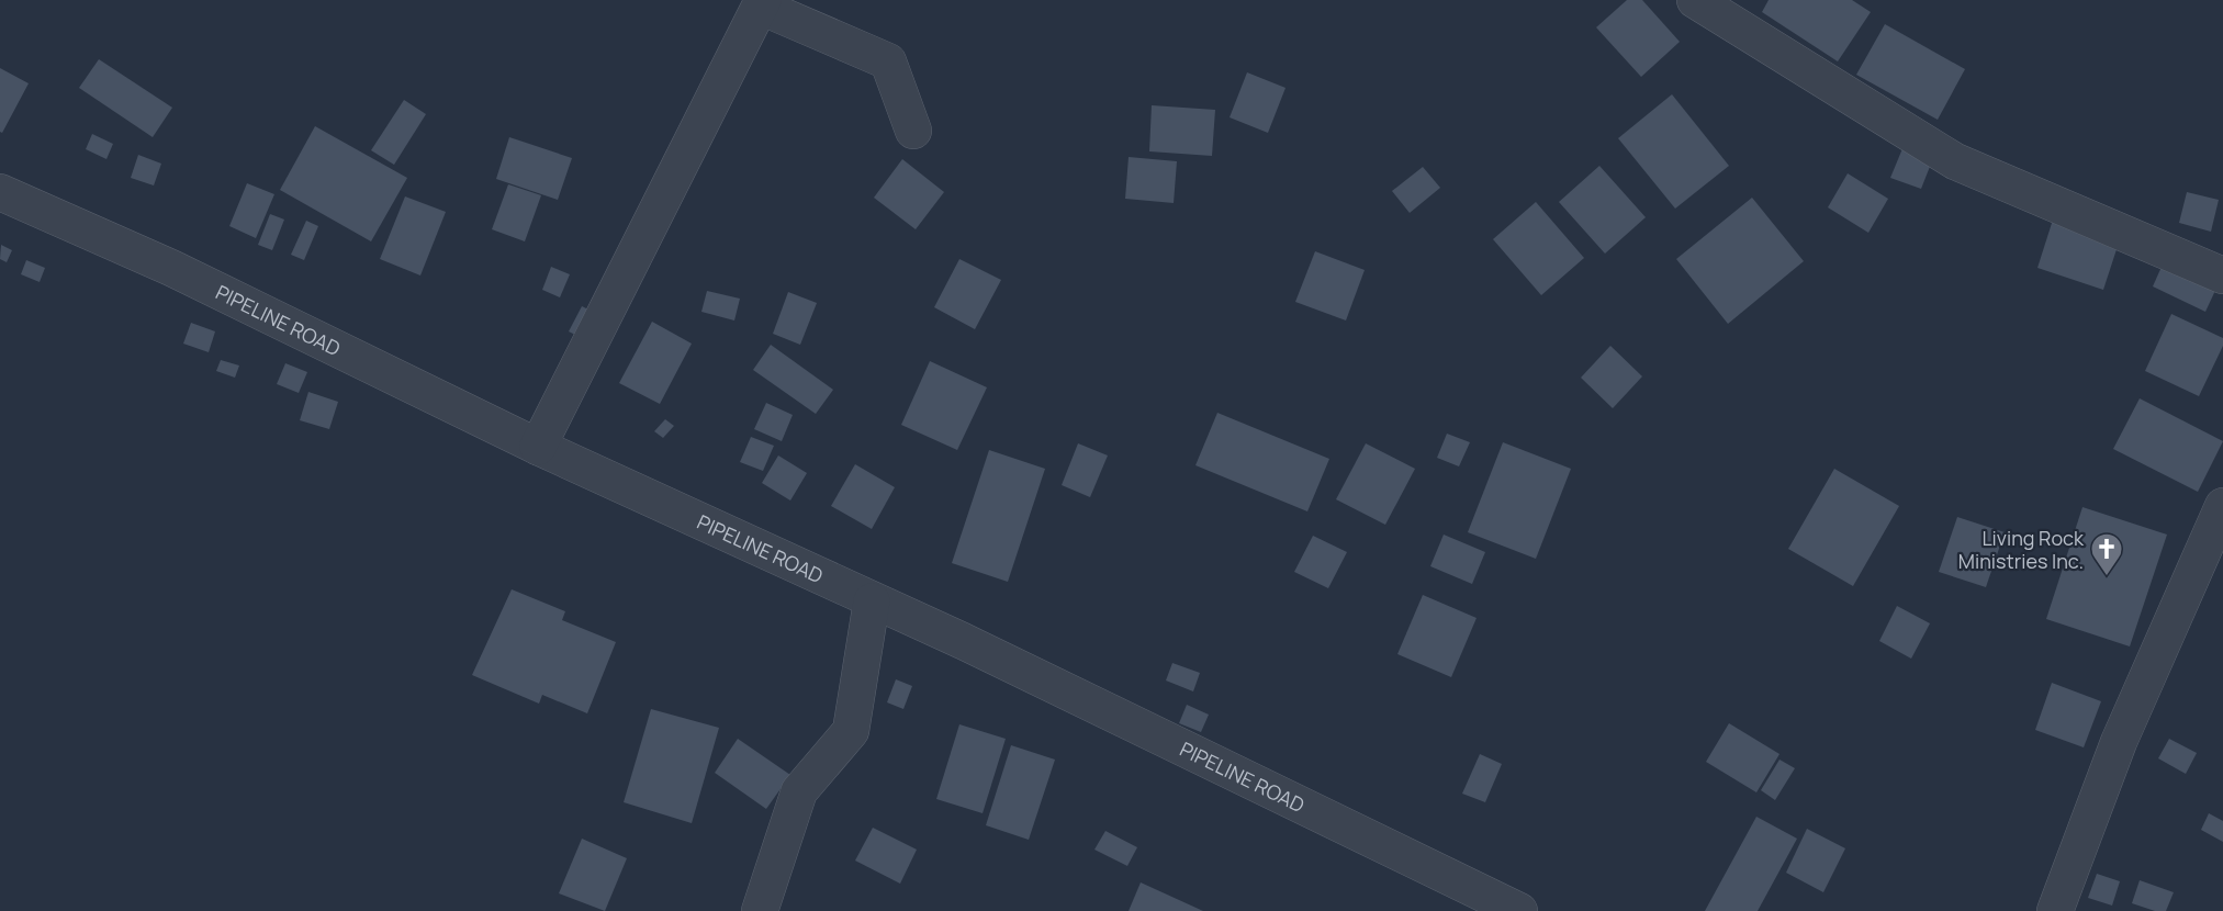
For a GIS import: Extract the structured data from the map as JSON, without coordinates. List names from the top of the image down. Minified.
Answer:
{"streets":{"street":["PIPELINE ROAD"]},"places":{"church":["Living Rock Ministries Inc."]}}
